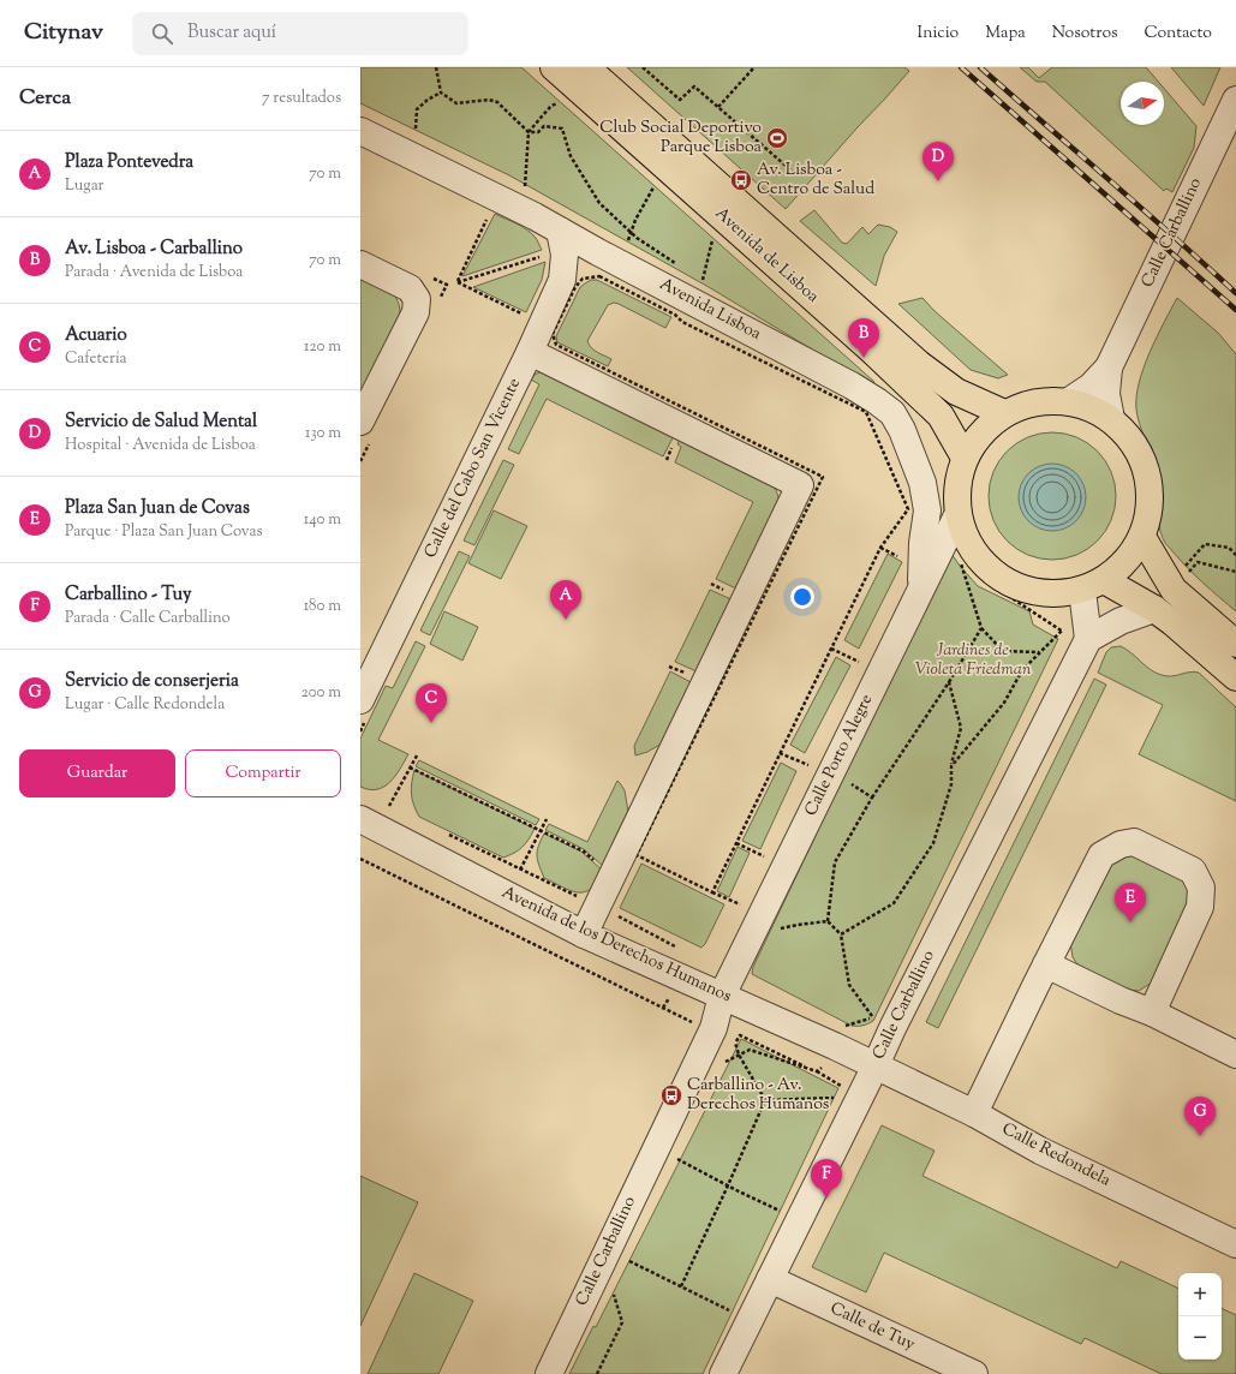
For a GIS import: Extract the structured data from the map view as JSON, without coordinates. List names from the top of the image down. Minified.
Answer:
{"streets":{"main road":["Avenida de Lisboa"],"street":["Calle Carballino","Avenida Lisboa","Calle del Cabo San Vicente","Calle Porto Alegre","Avenida de los Derechos Humanos","Calle Redondela","Calle de Tuy"]},"crossings":[["Calle Carballino","Calle Porto Alegre"],["Calle Carballino","Avenida de los Derechos Humanos"],["Calle Carballino","Calle Redondela"],["Calle Carballino","Calle de Tuy"],["Avenida Lisboa","Calle del Cabo San Vicente"],["Avenida Lisboa","Calle Porto Alegre"],["Calle Porto Alegre","Avenida de los Derechos Humanos"],["Avenida de los Derechos Humanos","Calle Redondela"]],"parks":["Jardines de Violeta Friedman"],"places":{"sports":["Club Social Deportivo Parque Lisboa"],"bus stop":["Av. Lisboa - Centro de Salud","Carballino - Av. Derechos Humanos"]},"north":"right","page":{"header":"Citynav","search":"Buscar aquí","nav":["Inicio","Mapa","Nosotros","Contacto"],"heading":["Cerca","7 resultados"],"list":[{"mark":"A","name":"Plaza Pontevedra","note":"Lugar","value":"70 m"},{"mark":"B","name":"Av. Lisboa - Carballino","note":"Parada · Avenida de Lisboa","value":"70 m"},{"mark":"C","name":"Acuario","note":"Cafetería","value":"120 m"},{"mark":"D","name":"Servicio de Salud Mental","note":"Hospital · Avenida de Lisboa","value":"130 m"},{"mark":"E","name":"Plaza San Juan de Covas","note":"Parque · Plaza San Juan Covas","value":"140 m"},{"mark":"F","name":"Carballino - Tuy","note":"Parada · Calle Carballino","value":"180 m"},{"mark":"G","name":"Servicio de conserjeria","note":"Lugar · Calle Redondela","value":"200 m"}],"pins":["D","B","A","C","E","G","F"],"buttons":["Guardar","Compartir"],"map_buttons":["+","−"]}}
